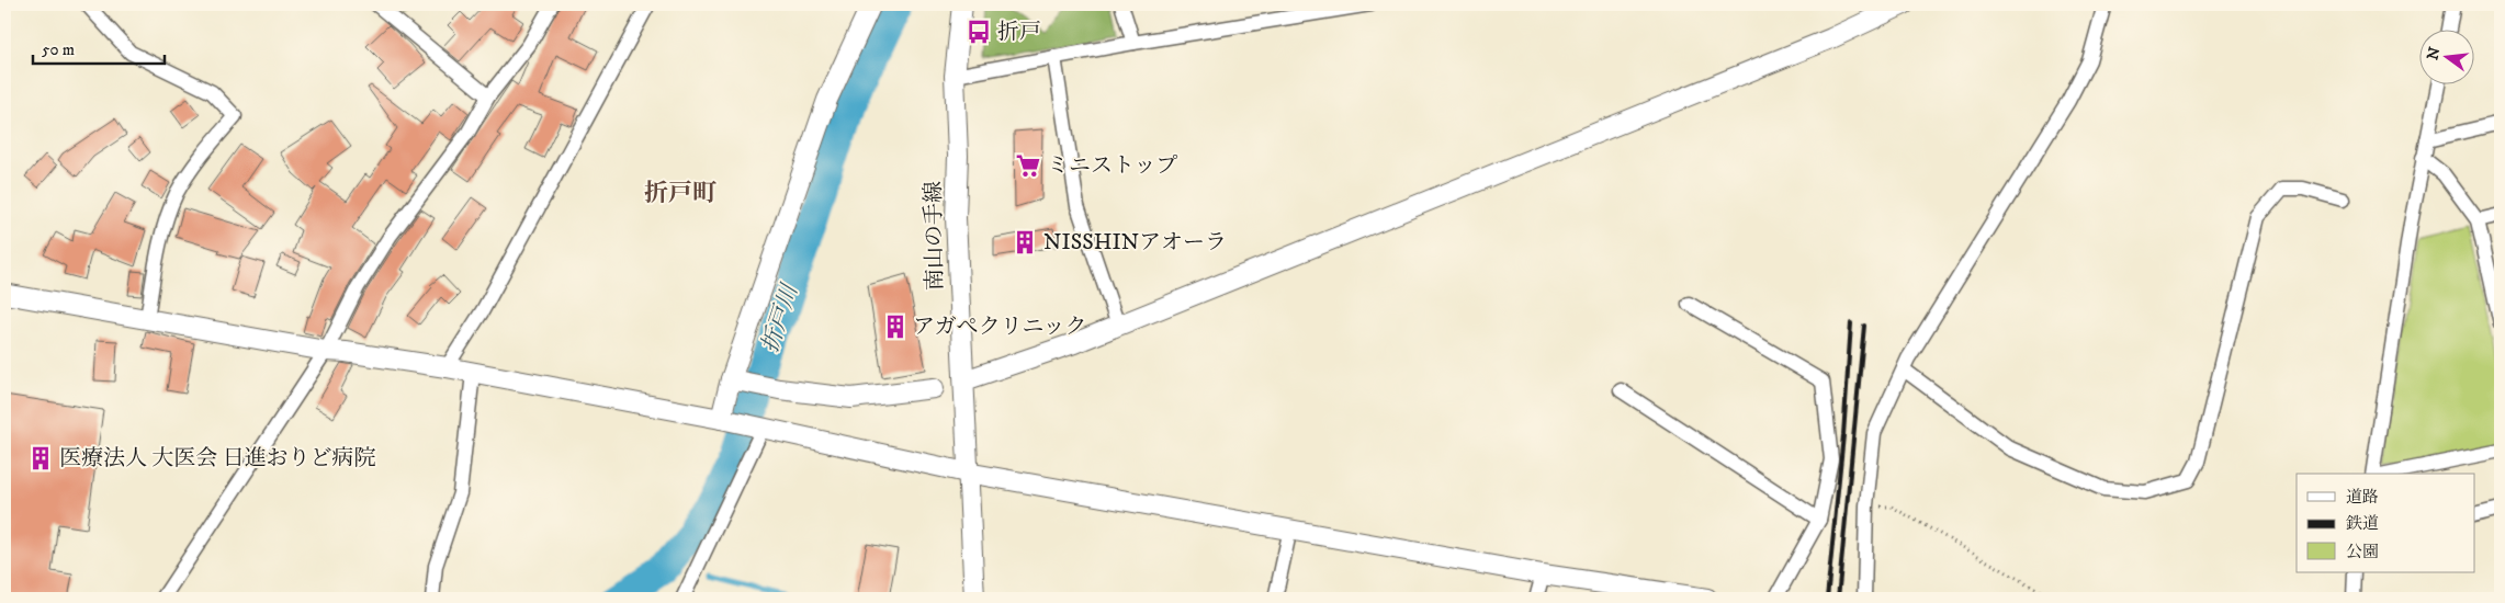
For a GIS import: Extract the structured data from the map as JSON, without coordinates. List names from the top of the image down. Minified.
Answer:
{"streets":{"street":["南山の手線"]},"districts":["折戸町"],"water":["折戸川"],"places":{"bus stop":["折戸"],"supermarket":["ミニストップ"],"building":["NISSHINアオーラ","アガぺクリニック","医療法人 大医会 日進おりど病院"]},"legend":["道路","鉄道","公園"],"scale_bar":"50 m","north":"left"}
